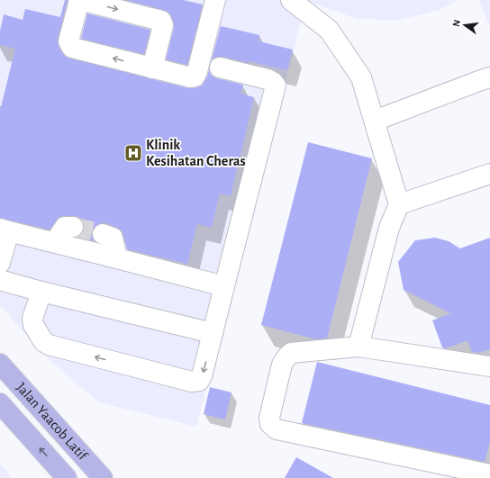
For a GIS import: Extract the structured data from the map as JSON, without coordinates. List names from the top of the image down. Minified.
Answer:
{"streets":{"main road":["Jalan Yaacob Latif"]},"places":{"hospital":["Klinik Kesihatan Cheras"]},"north":"left"}
